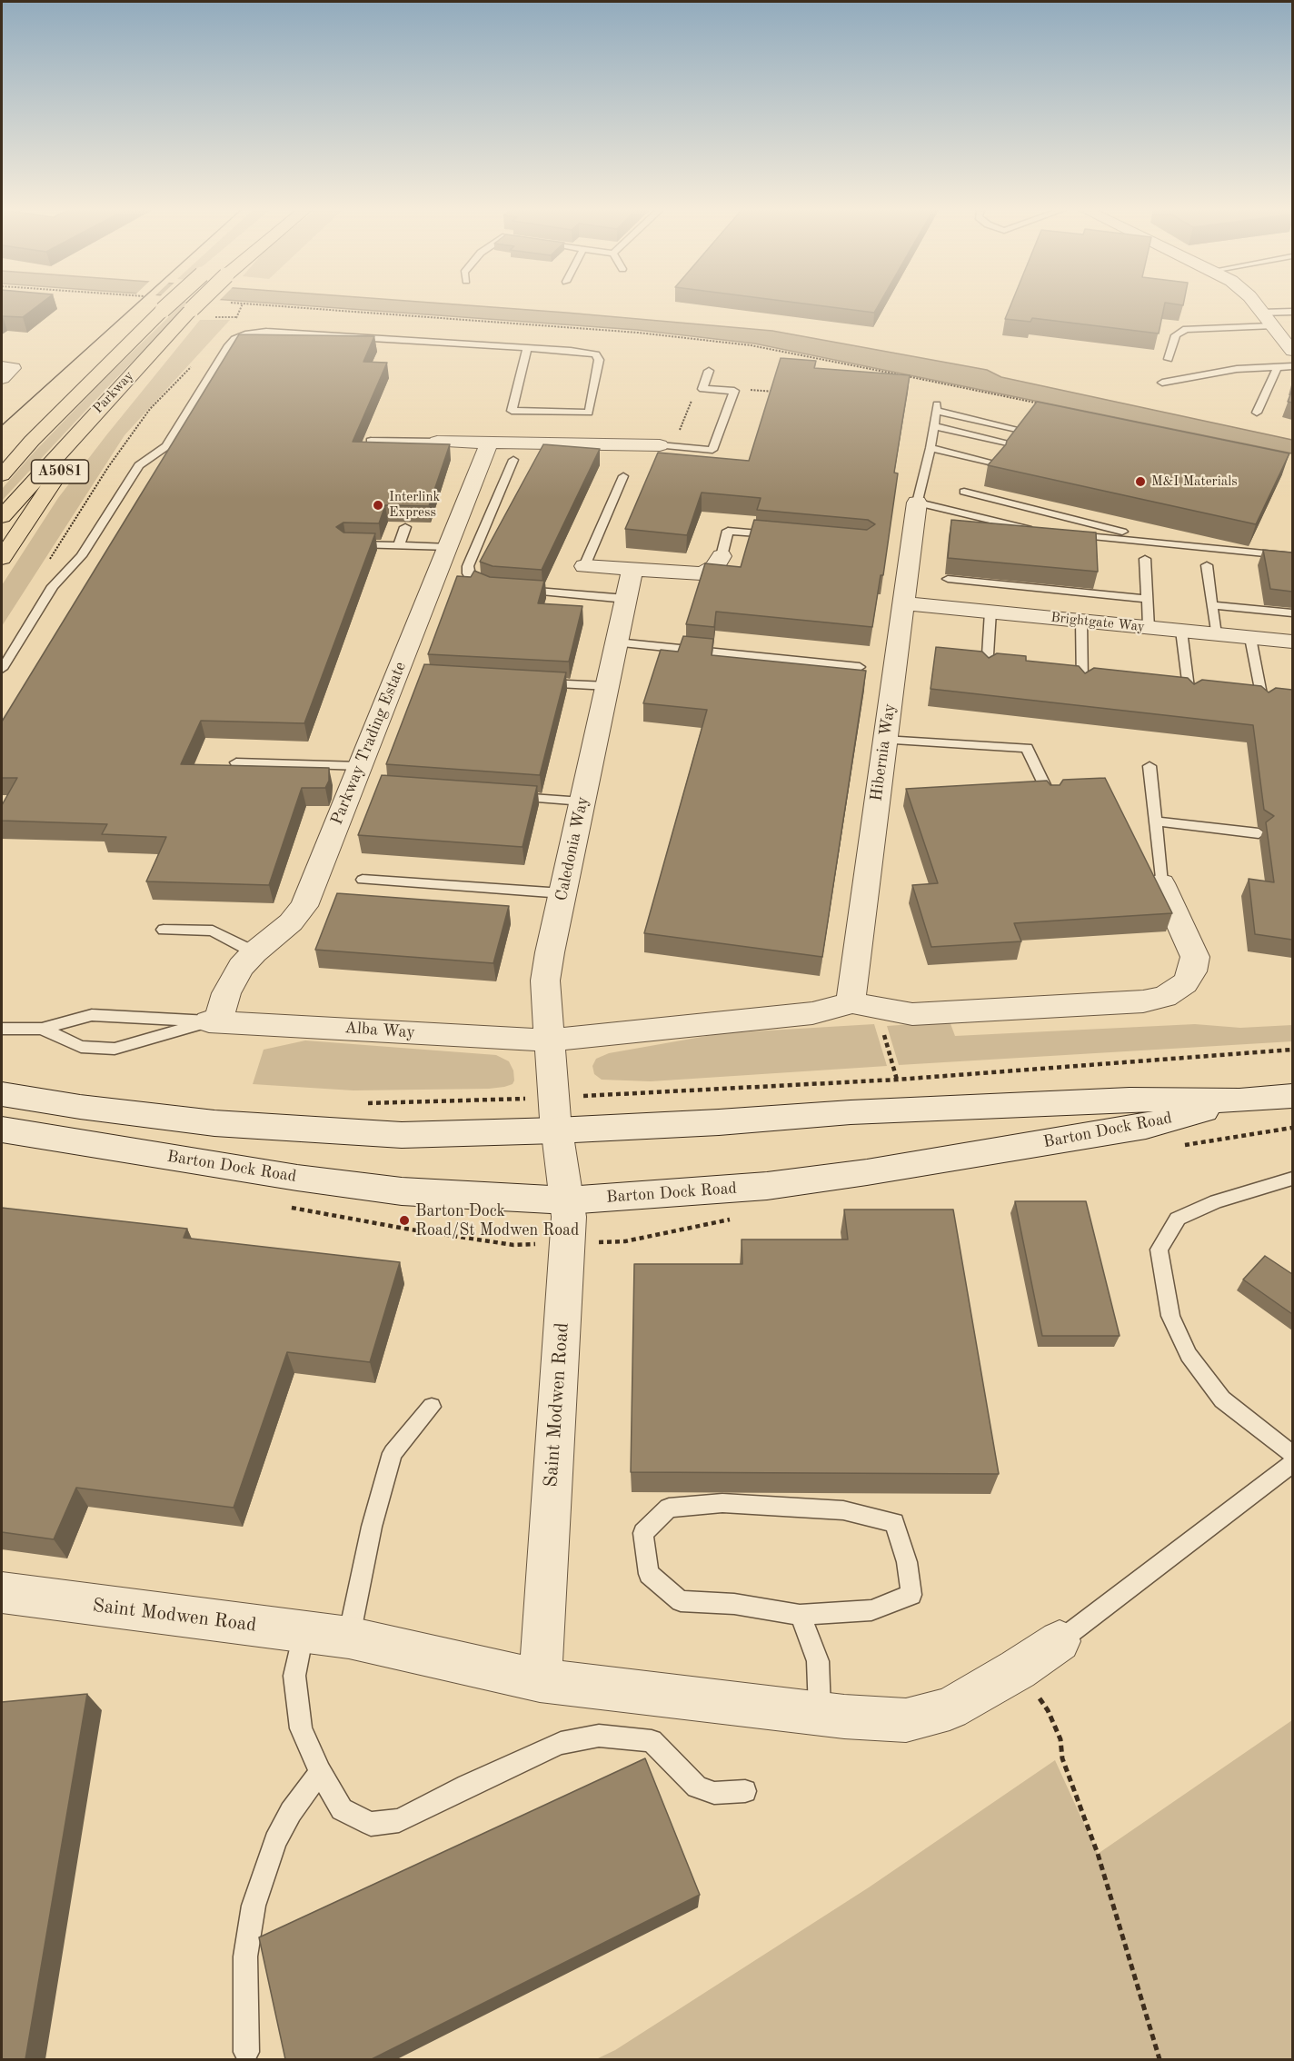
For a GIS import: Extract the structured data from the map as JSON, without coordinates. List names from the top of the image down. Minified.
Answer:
{"streets":{"highway":["Parkway","A5081"],"street":["Brightgate Way","Parkway Trading Estate","Hibernia Way","Caledonia Way","Alba Way","Barton Dock Road","Saint Modwen Road"]},"crossings":[["Parkway","A5081"],["Brightgate Way","Hibernia Way"],["Parkway Trading Estate","Alba Way"],["Caledonia Way","Alba Way"],["Caledonia Way","Barton Dock Road"],["Caledonia Way","Saint Modwen Road"],["Barton Dock Road","Saint Modwen Road"]],"places":["M&I Materials","Interlink Express","Barton Dock Road/St Modwen Road"]}
